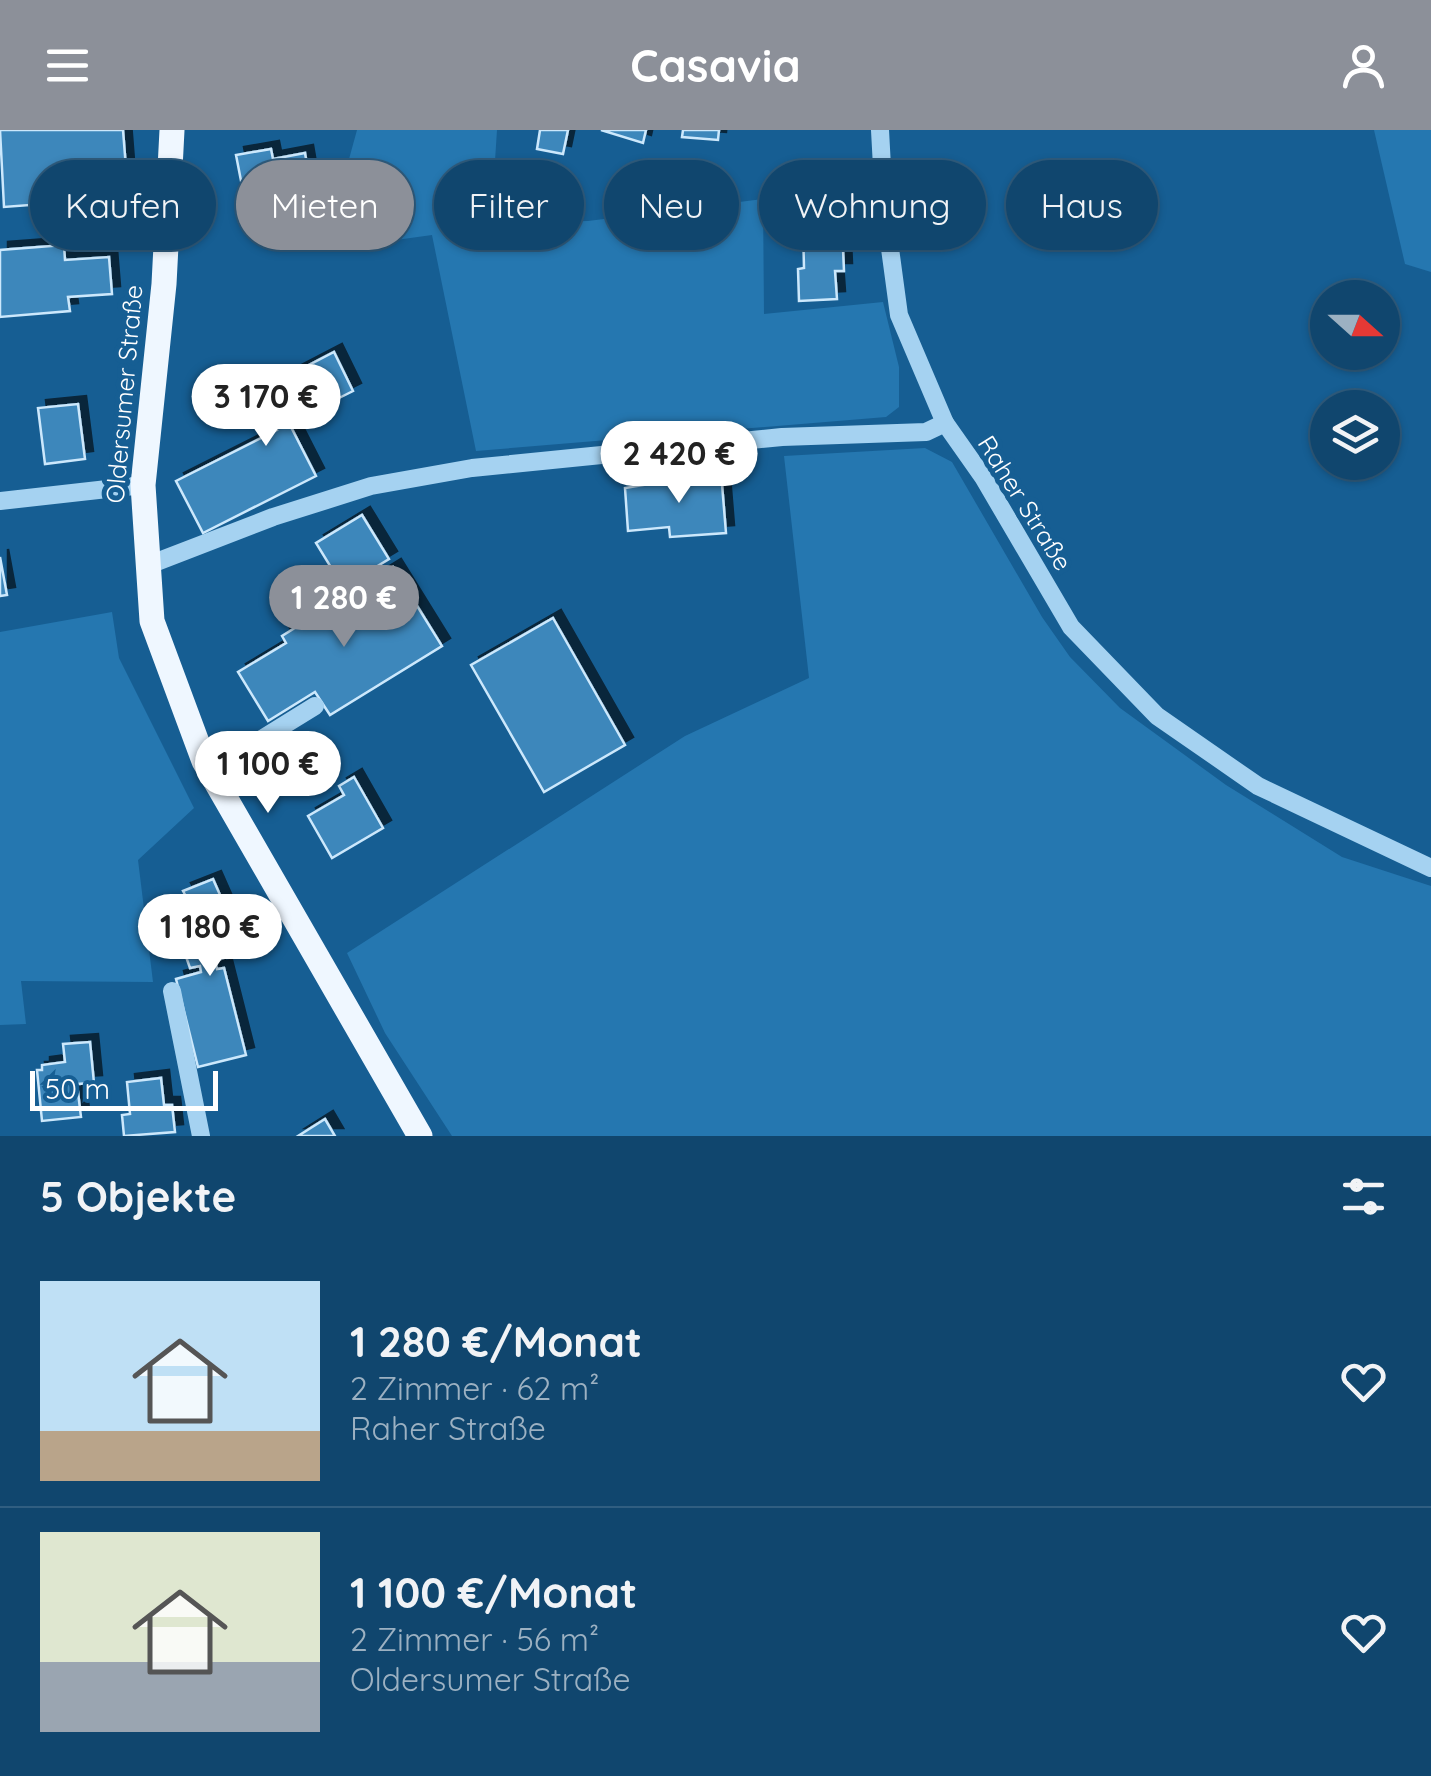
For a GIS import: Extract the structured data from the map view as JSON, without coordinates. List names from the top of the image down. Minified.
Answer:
{"streets":{"main road":["Oldersumer Straße"],"street":["Raher Straße"]},"crossings":[["Oldersumer Straße","Raher Straße"]],"scale_bar":"50 m","north":"right","page":{"header":"Casavia","chip":["Kaufen","Mieten","Filter","Neu","Wohnung","Haus"],"price":["3 170 €","2 420 €","1 280 €","1 100 €","1 180 €"],"scale":"50 m","heading":"5 Objekte","list":[{"name":"1 280 €/Monat","note":"2 Zimmer · 62 m² · Raher Straße"},{"name":"1 100 €/Monat","note":"2 Zimmer · 56 m² · Oldersumer Straße"}]}}
